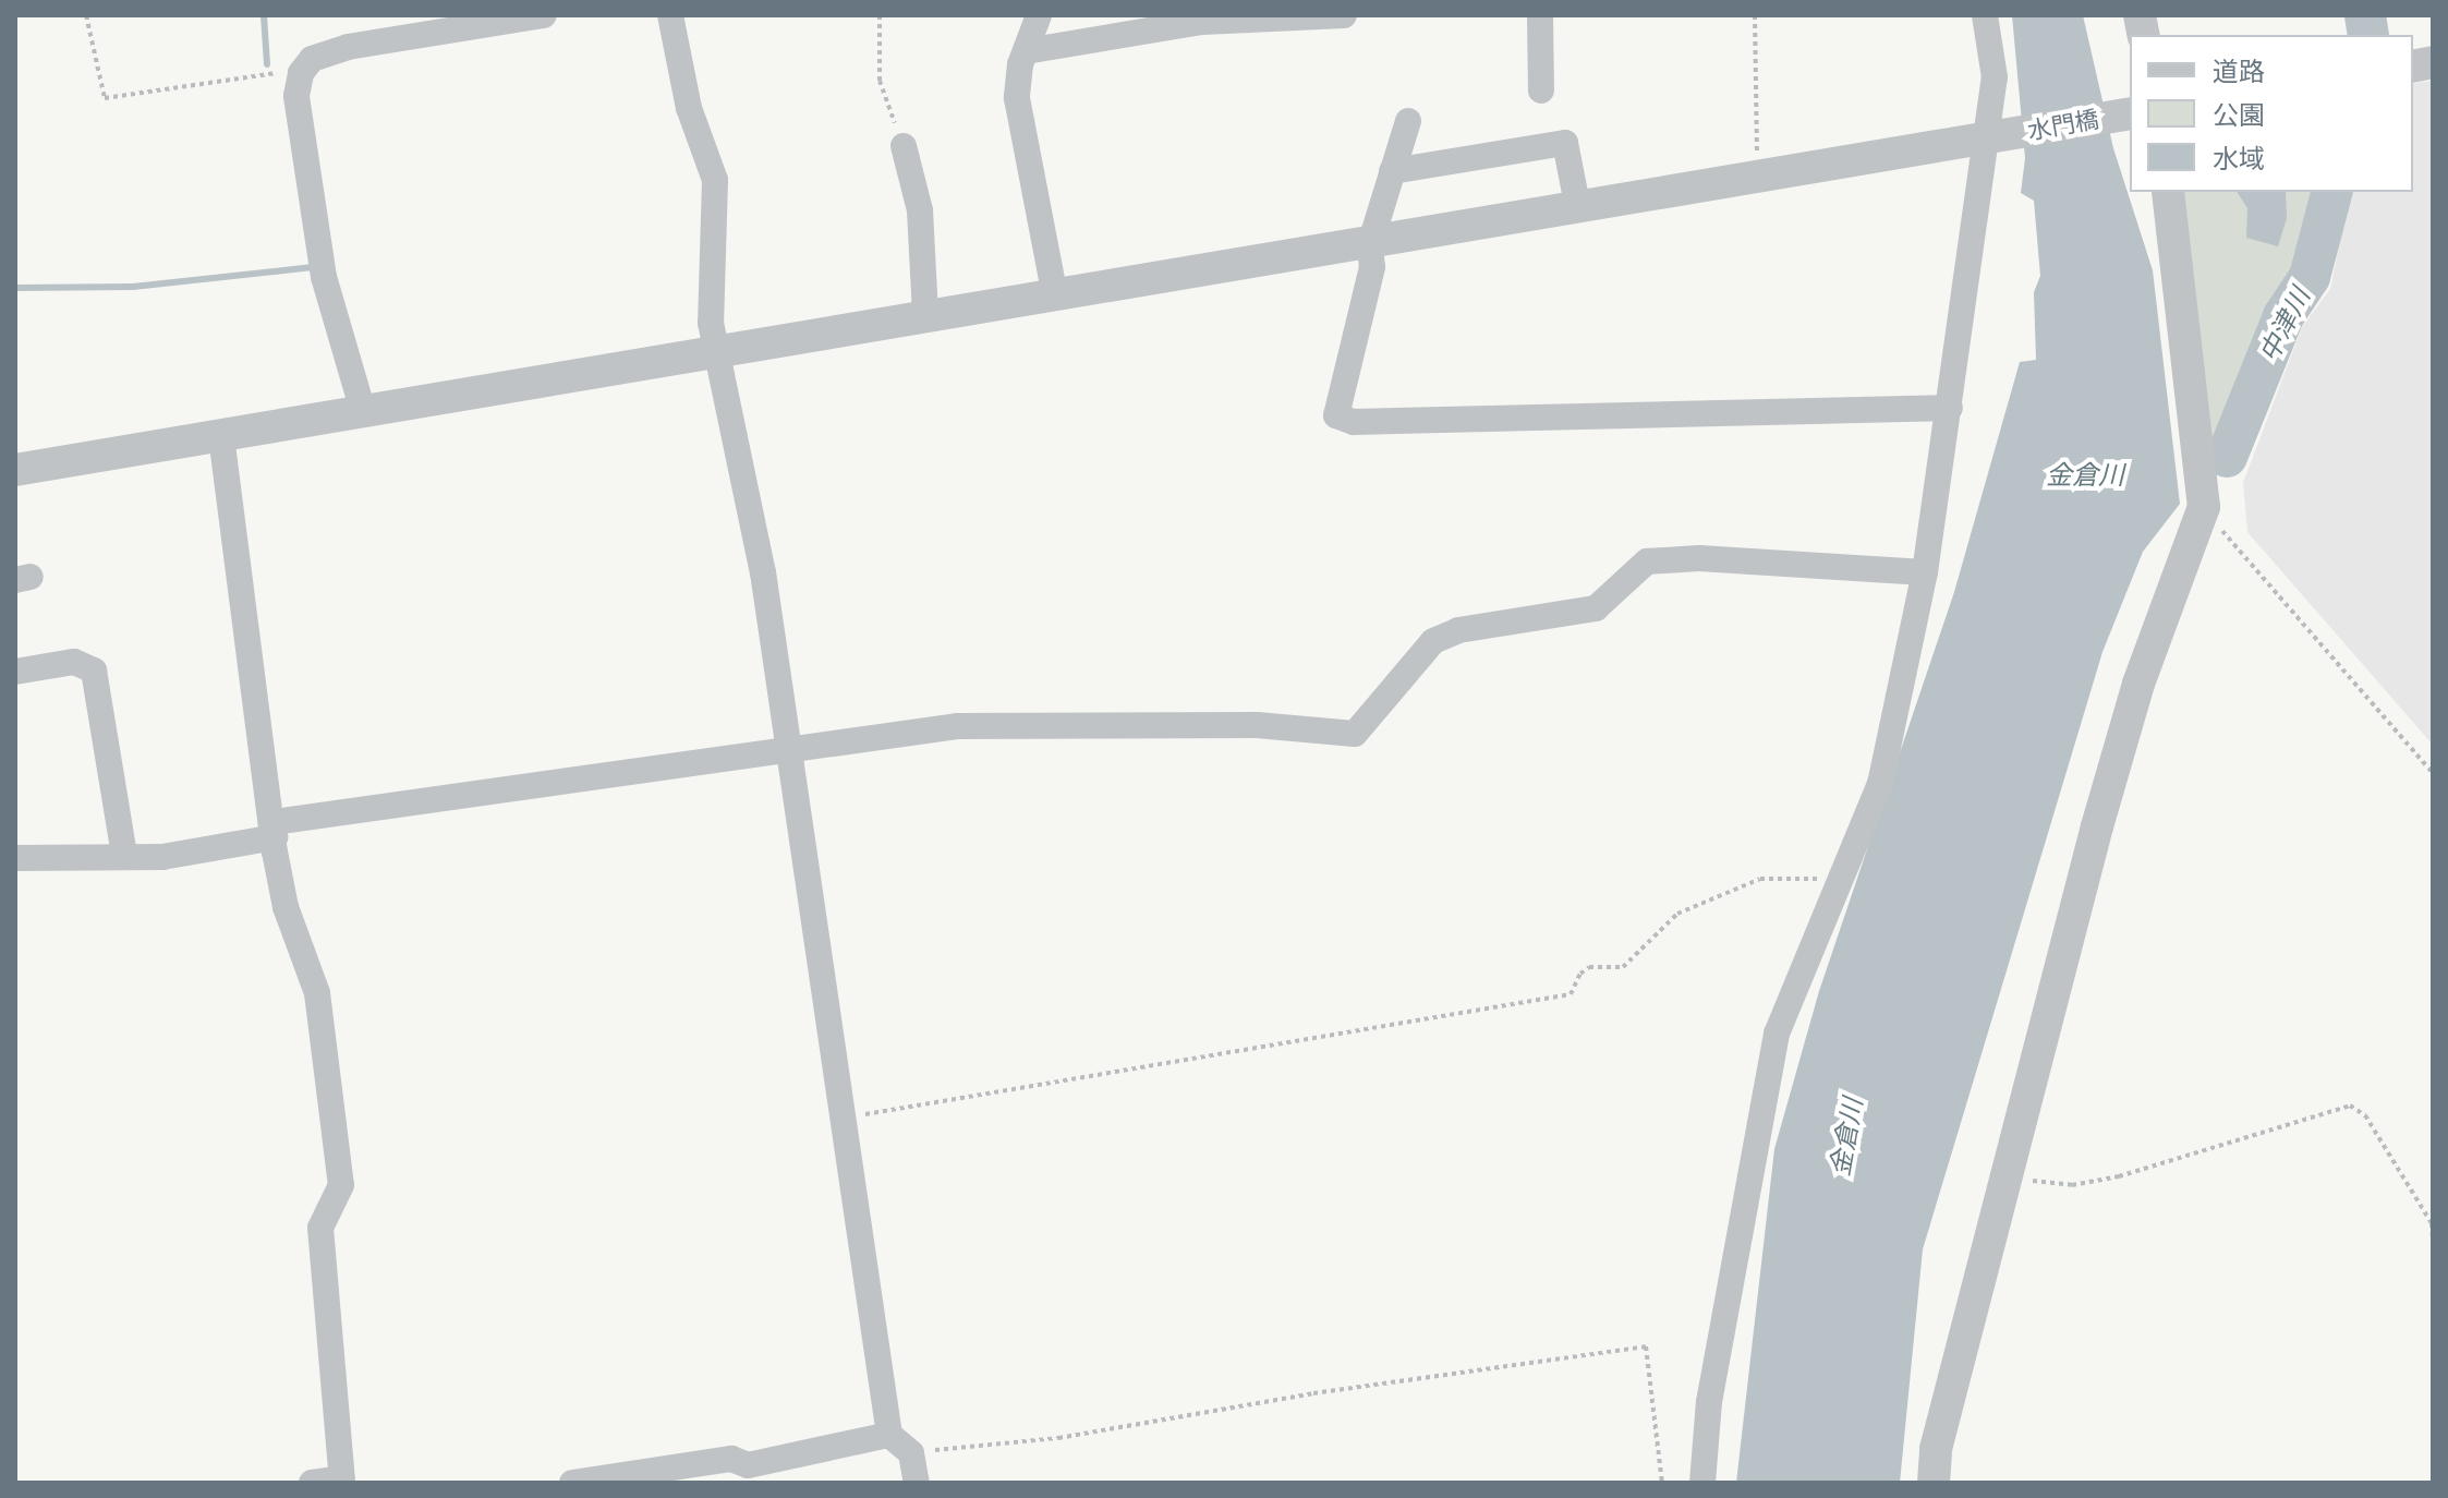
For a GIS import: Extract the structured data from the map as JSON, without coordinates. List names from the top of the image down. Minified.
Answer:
{"streets":{"street":["水門橋"]},"water":["中津川","金倉川"],"legend":["道路","公園","水域"]}
